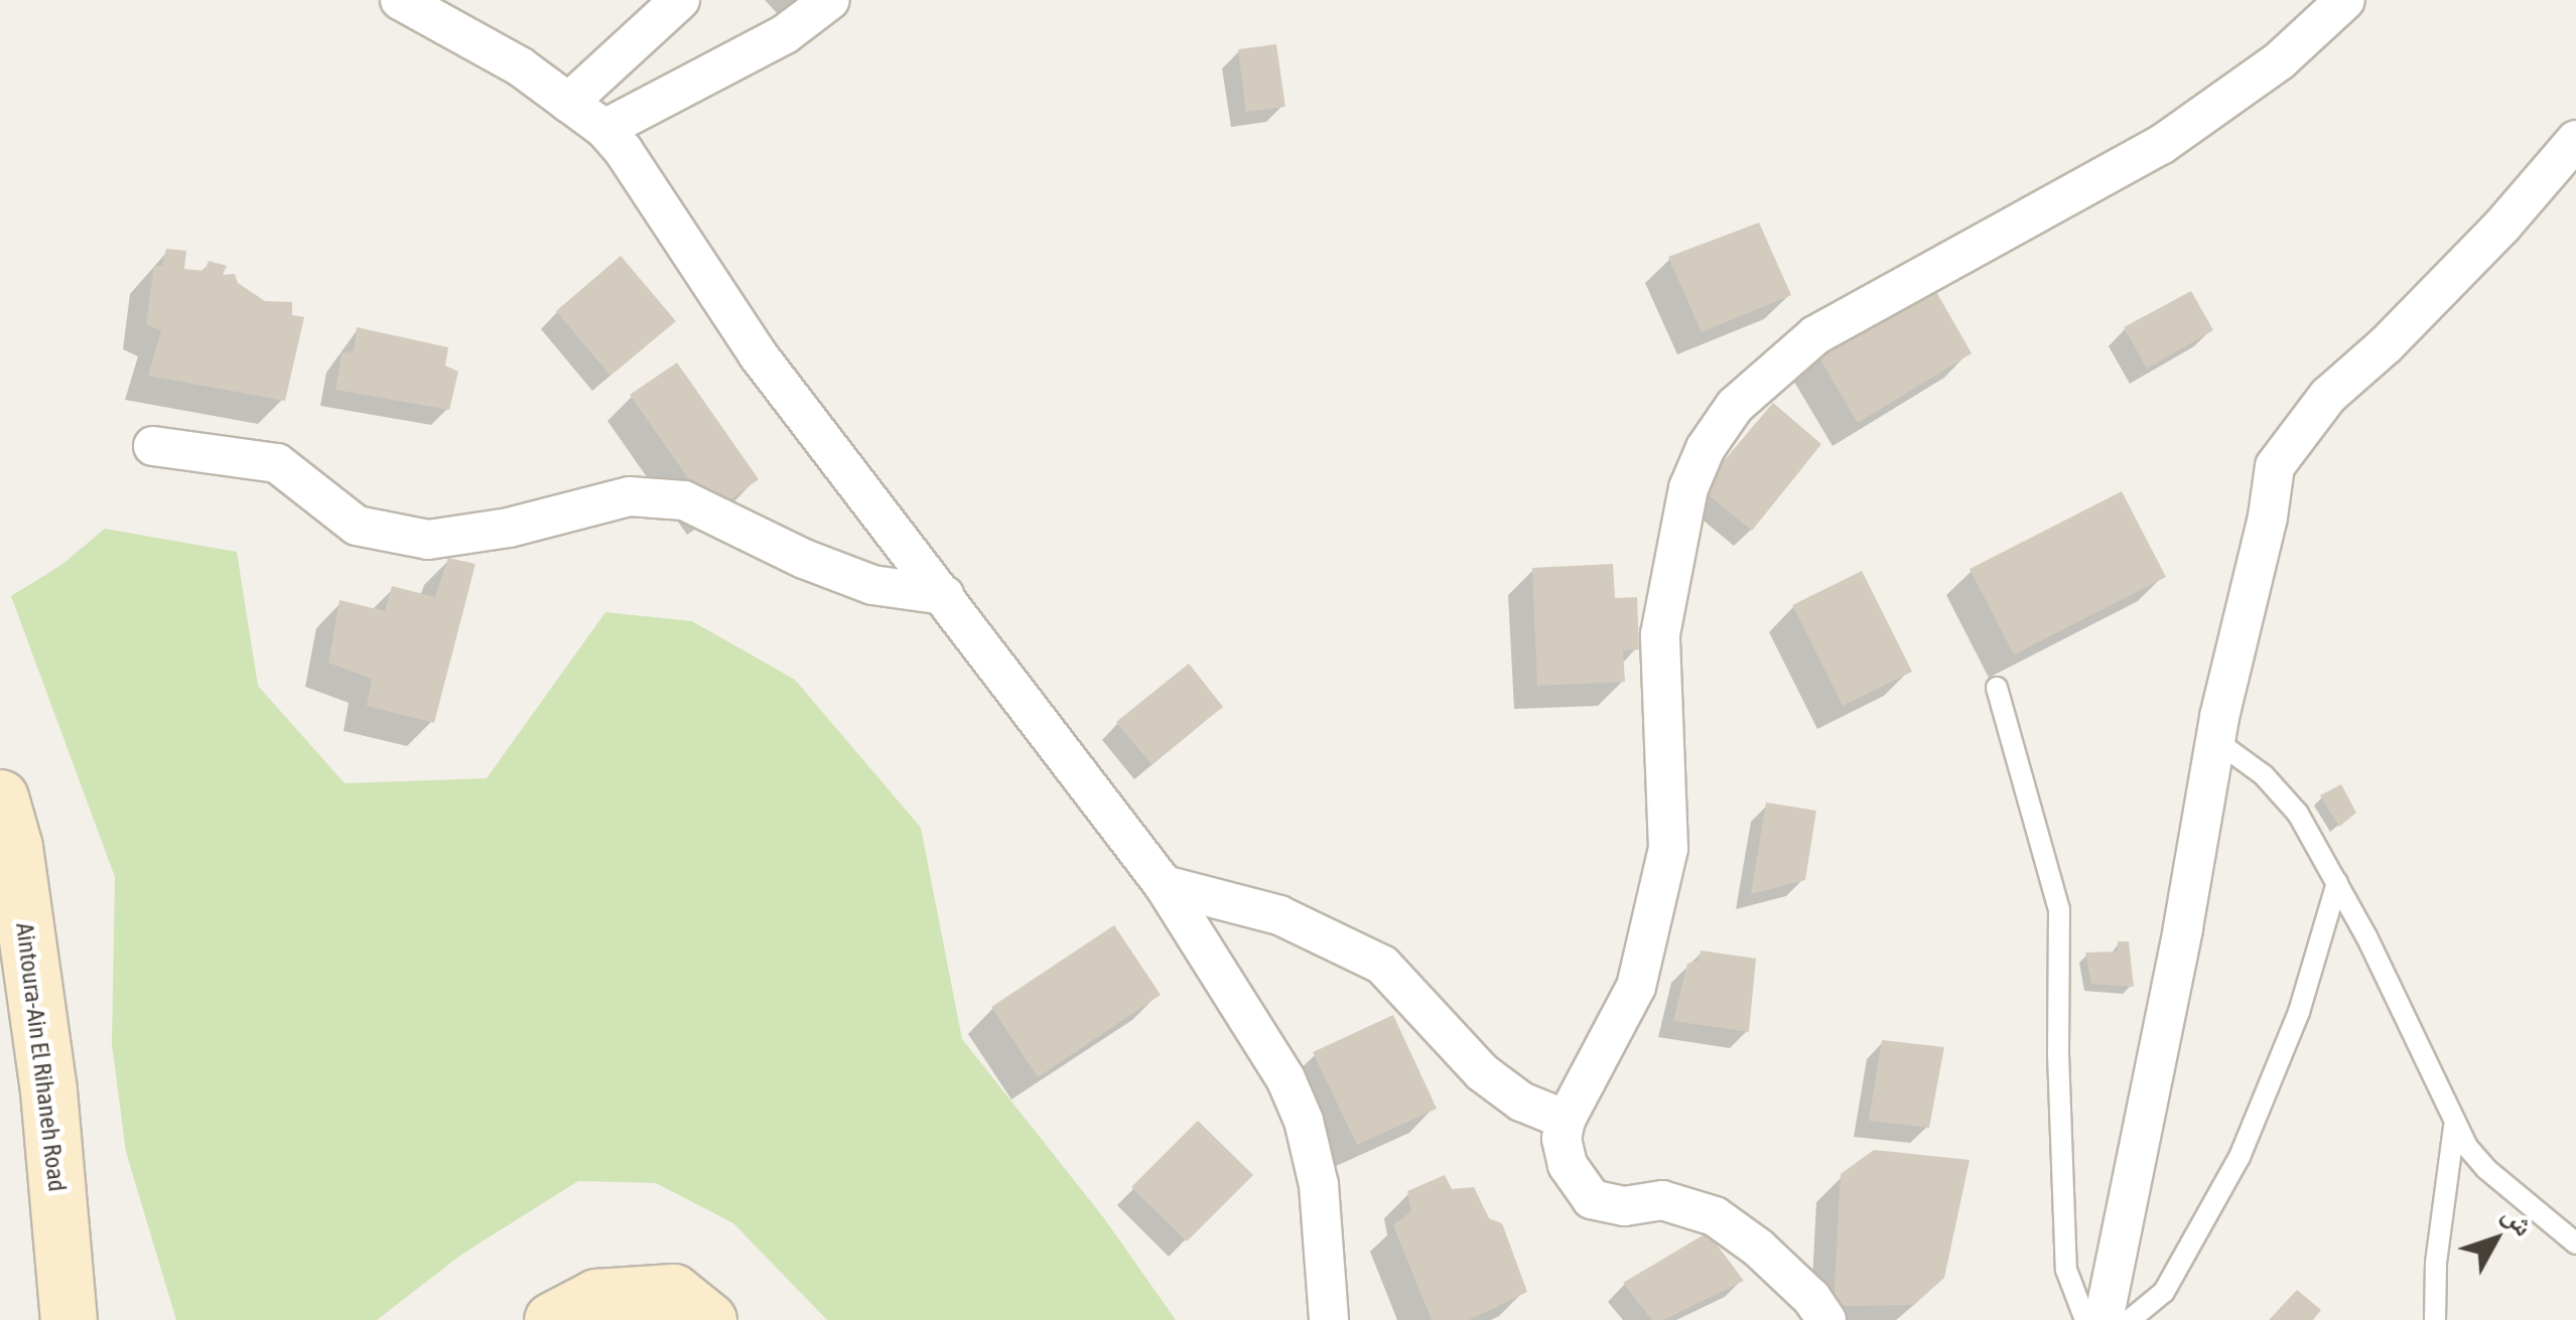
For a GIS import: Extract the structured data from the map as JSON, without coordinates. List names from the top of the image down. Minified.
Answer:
{"streets":{"main road":["Aintoura-Ain El Rihaneh Road"]},"north":"top right"}
